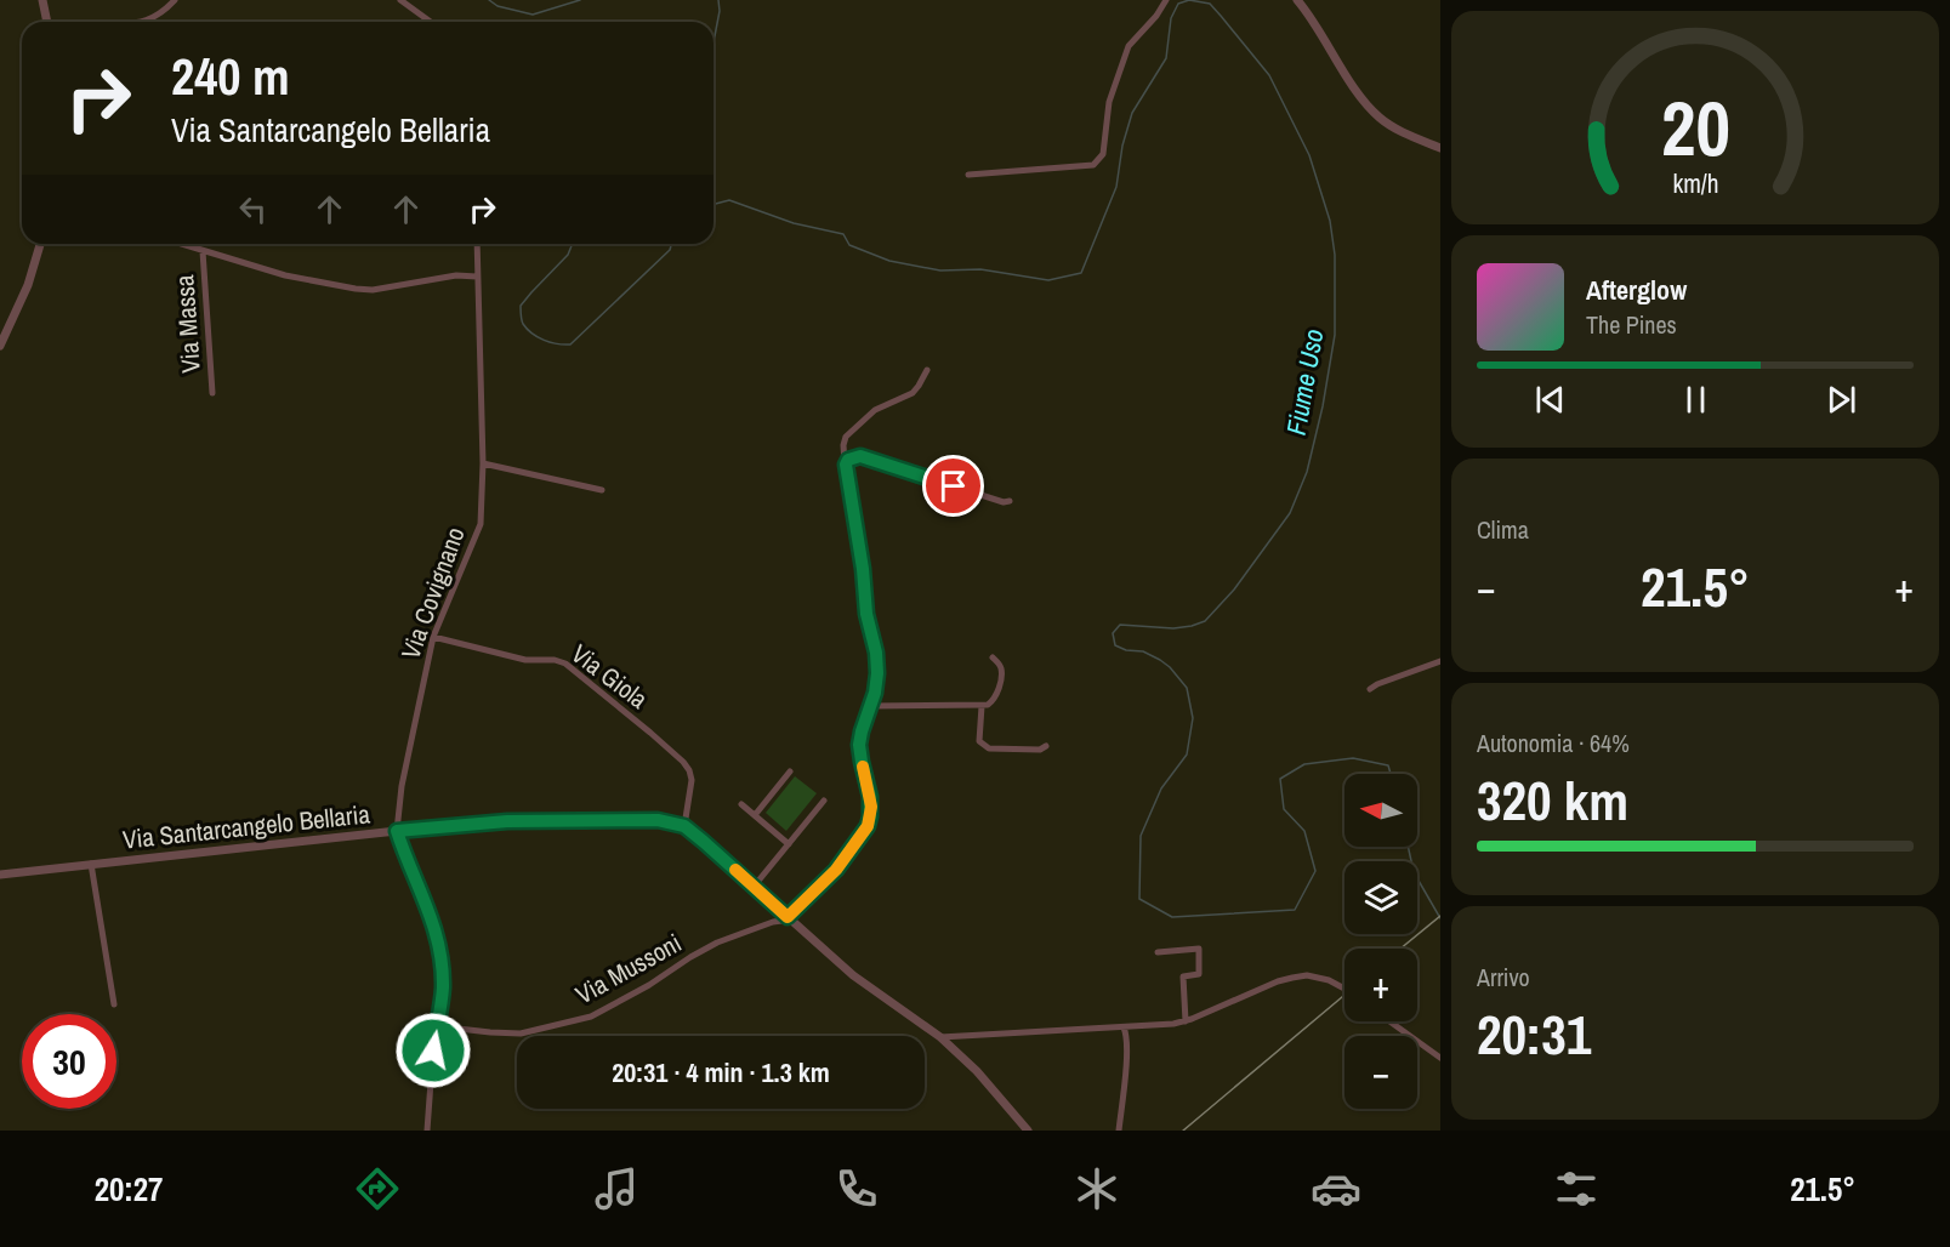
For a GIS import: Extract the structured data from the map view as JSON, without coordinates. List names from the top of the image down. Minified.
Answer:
{"streets":{"street":["Via Massa","Via Covignano","Via Giola","Via Santarcangelo Bellaria","Via Mussoni"]},"crossings":[["Via Massa","Via Covignano"],["Via Covignano","Via Giola"],["Via Covignano","Via Santarcangelo Bellaria"],["Via Giola","Via Santarcangelo Bellaria"]],"water":["Fiume Uso"],"north":"left","page":{"turn":["240 m","Via Santarcangelo Bellaria"],"song":["Afterglow","The Pines"],"tile":["Clima",["Autonomia · 64%","320 km"],["Arrivo","20:31"]],"heat":["−","21.5°","+"],"map_buttons":["+","−"],"limit":"30","trip":"20:31 · 4 min · 1.3 km","tabs":["20:27","21.5°"],"gauge":["20","km/h"]}}
